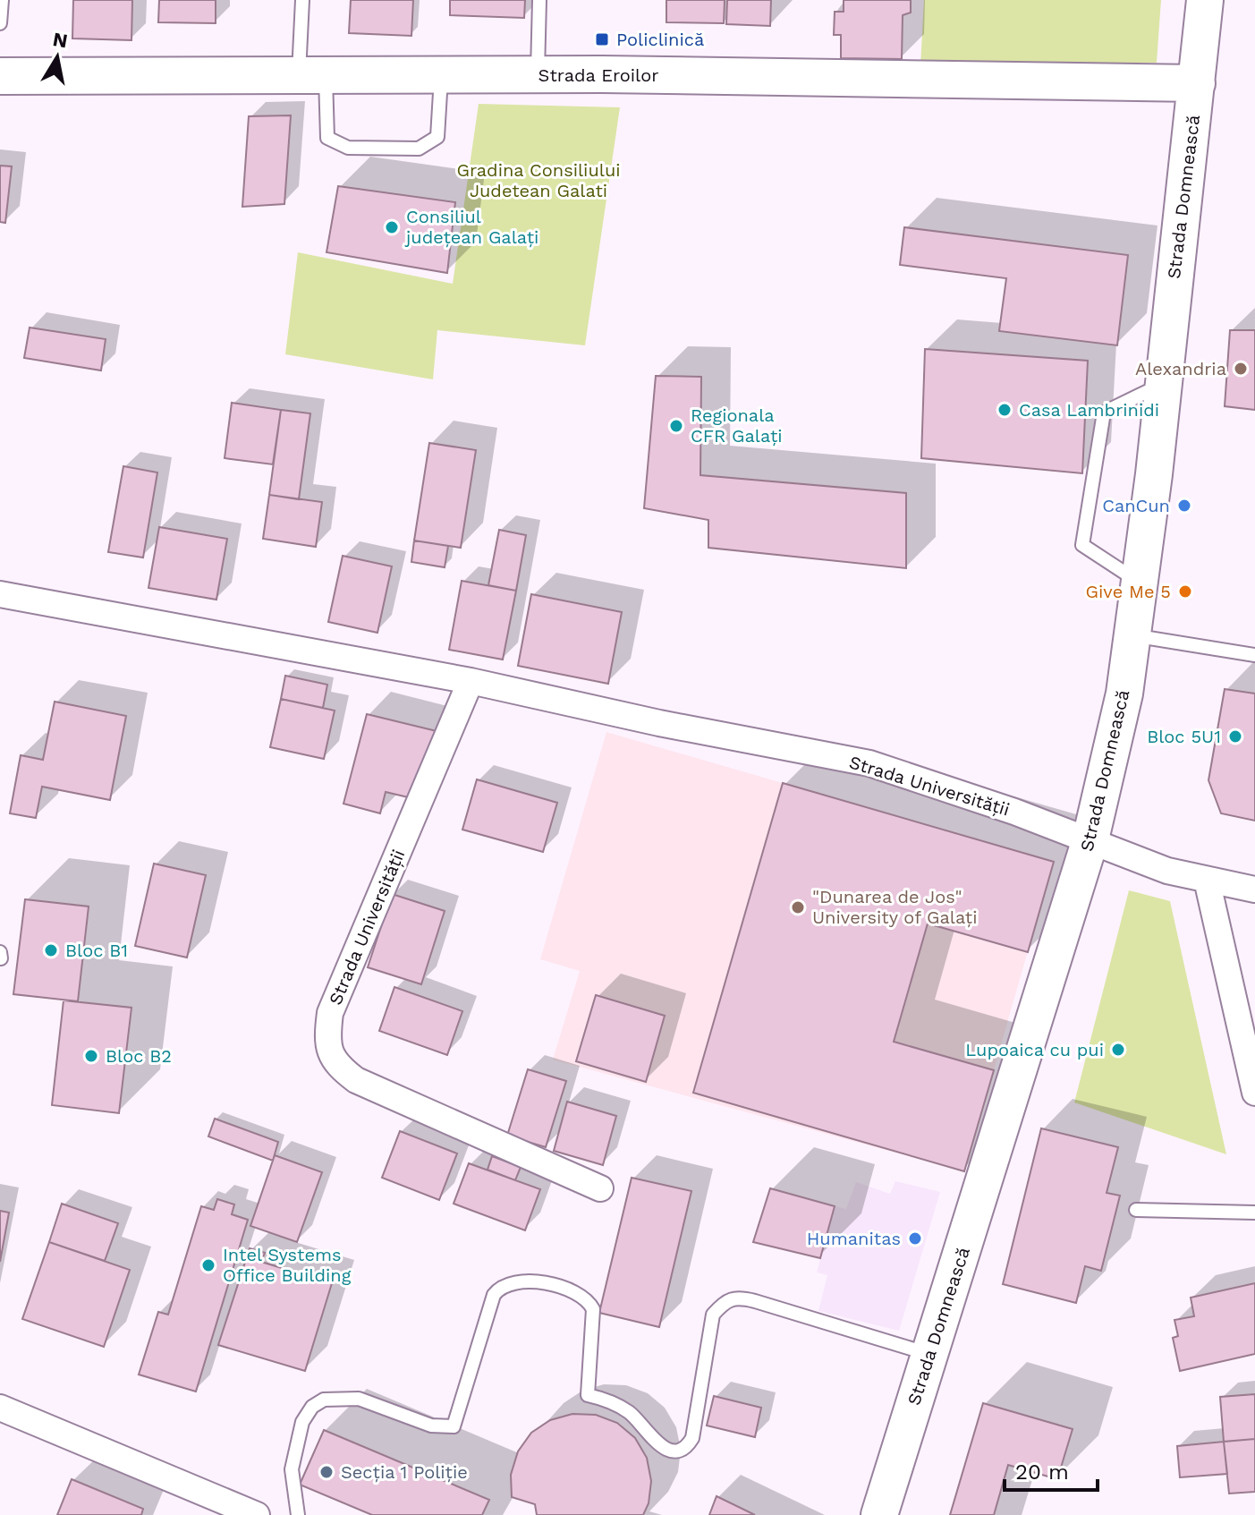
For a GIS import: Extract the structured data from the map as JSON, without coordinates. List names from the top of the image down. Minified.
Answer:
{"streets":{"main road":["Strada Eroilor","Strada Domnească"],"street":["Strada Universității"]},"crossings":[["Strada Eroilor","Strada Domnească"],["Strada Domnească","Strada Universității"]],"parks":["Gradina Consiliului Judetean Galati"],"places":{"transit":["Policlinică"],"other":["Consiliul județean Galați","Alexandria","Casa Lambrinidi","Regionala CFR Galați","CanCun","Give Me 5","Bloc 5U1","\"Dunarea de Jos\" University of Galați","Bloc B1","Lupoaica cu pui","Bloc B2","Humanitas","Intel Systems Office Building","Secția 1 Poliție"]},"scale_bar":"20 m","north":"top"}
